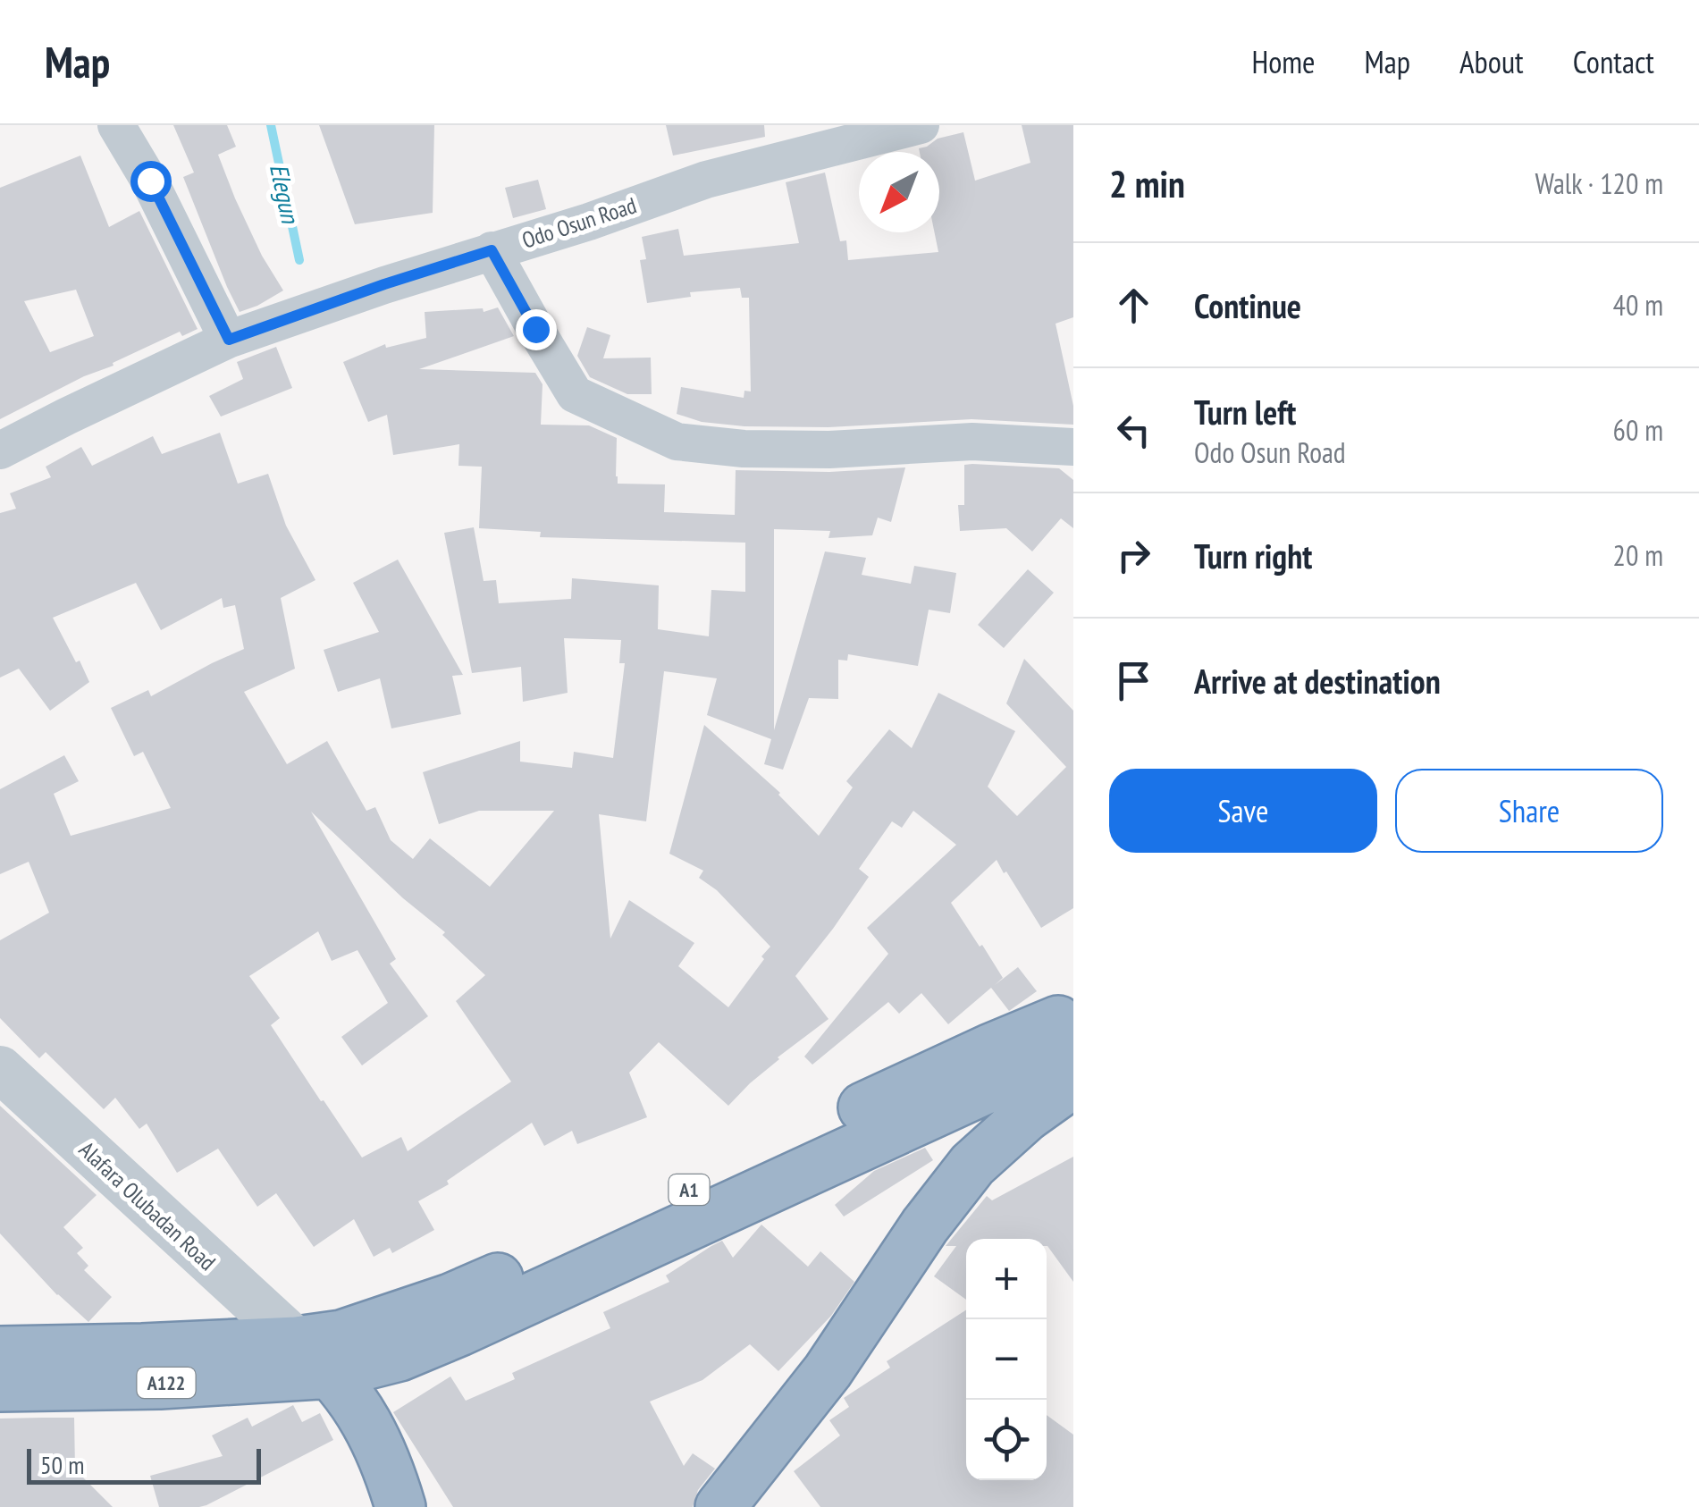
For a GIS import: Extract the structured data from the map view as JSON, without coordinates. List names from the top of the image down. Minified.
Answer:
{"streets":{"highway":["A1","A122"],"street":["Odo Osun Road","Alafara Olubadan Road"]},"crossings":[["A1","Alafara Olubadan Road"],["A1","A122"],["Alafara Olubadan Road","A122"]],"water":["Elegun"],"scale_bar":"50 m","north":"bottom left","page":{"header":"Map","nav":["Home","Map","About","Contact"],"heading":["2 min","Walk · 120 m"],"list":[["Continue","40 m"],["Turn left","Odo Osun Road","60 m"],["Turn right","20 m"],"Arrive at destination"],"buttons":["Save","Share"],"map_buttons":["+","−"],"scale":"50 m"}}
